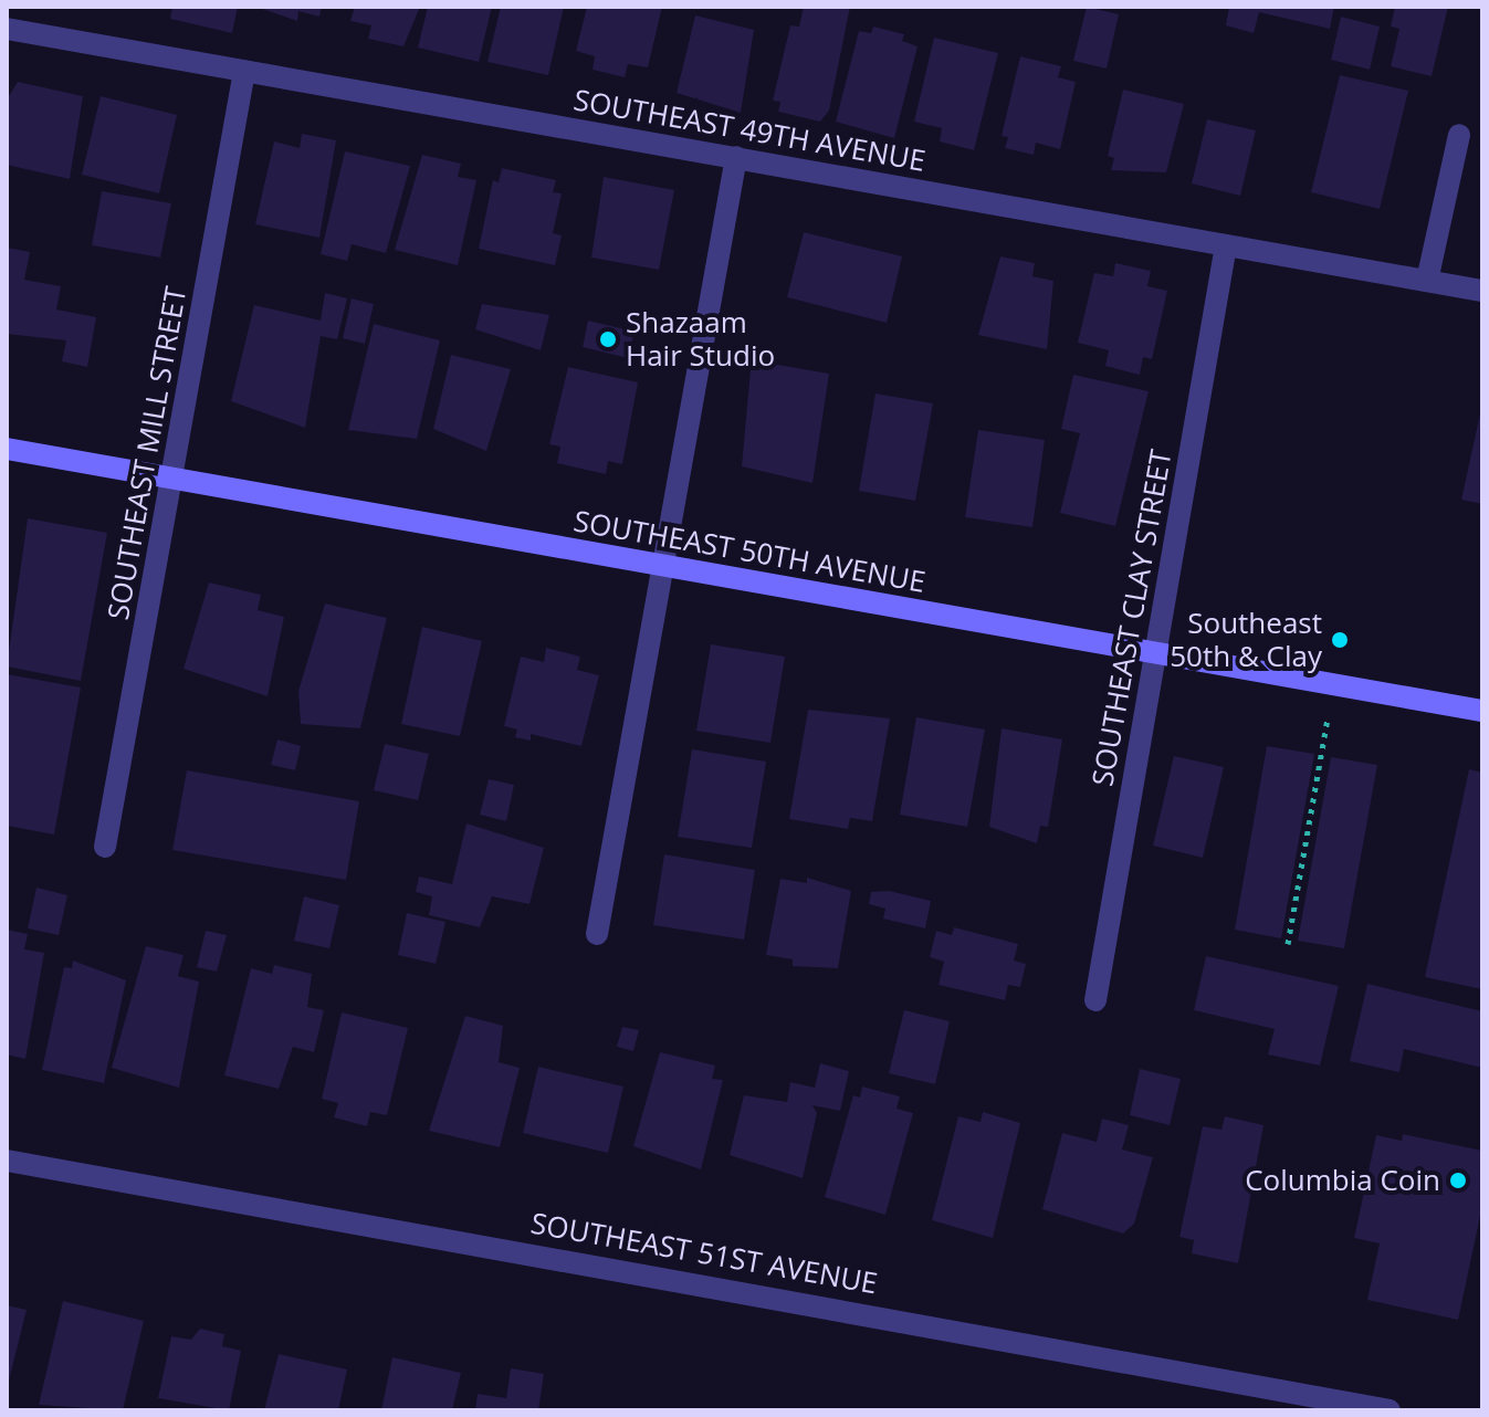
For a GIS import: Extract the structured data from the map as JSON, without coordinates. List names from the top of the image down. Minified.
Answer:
{"streets":{"main road":["SOUTHEAST 50TH AVENUE"],"street":["SOUTHEAST 49TH AVENUE","SOUTHEAST MILL STREET","SOUTHEAST CLAY STREET","SOUTHEAST 51ST AVENUE"]},"crossings":[["SOUTHEAST 49TH AVENUE","SOUTHEAST MILL STREET"],["SOUTHEAST 49TH AVENUE","SOUTHEAST CLAY STREET"],["SOUTHEAST MILL STREET","SOUTHEAST 50TH AVENUE"],["SOUTHEAST 50TH AVENUE","SOUTHEAST CLAY STREET"]],"places":["Shazaam Hair Studio","Southeast 50th & Clay","Columbia Coin"]}
